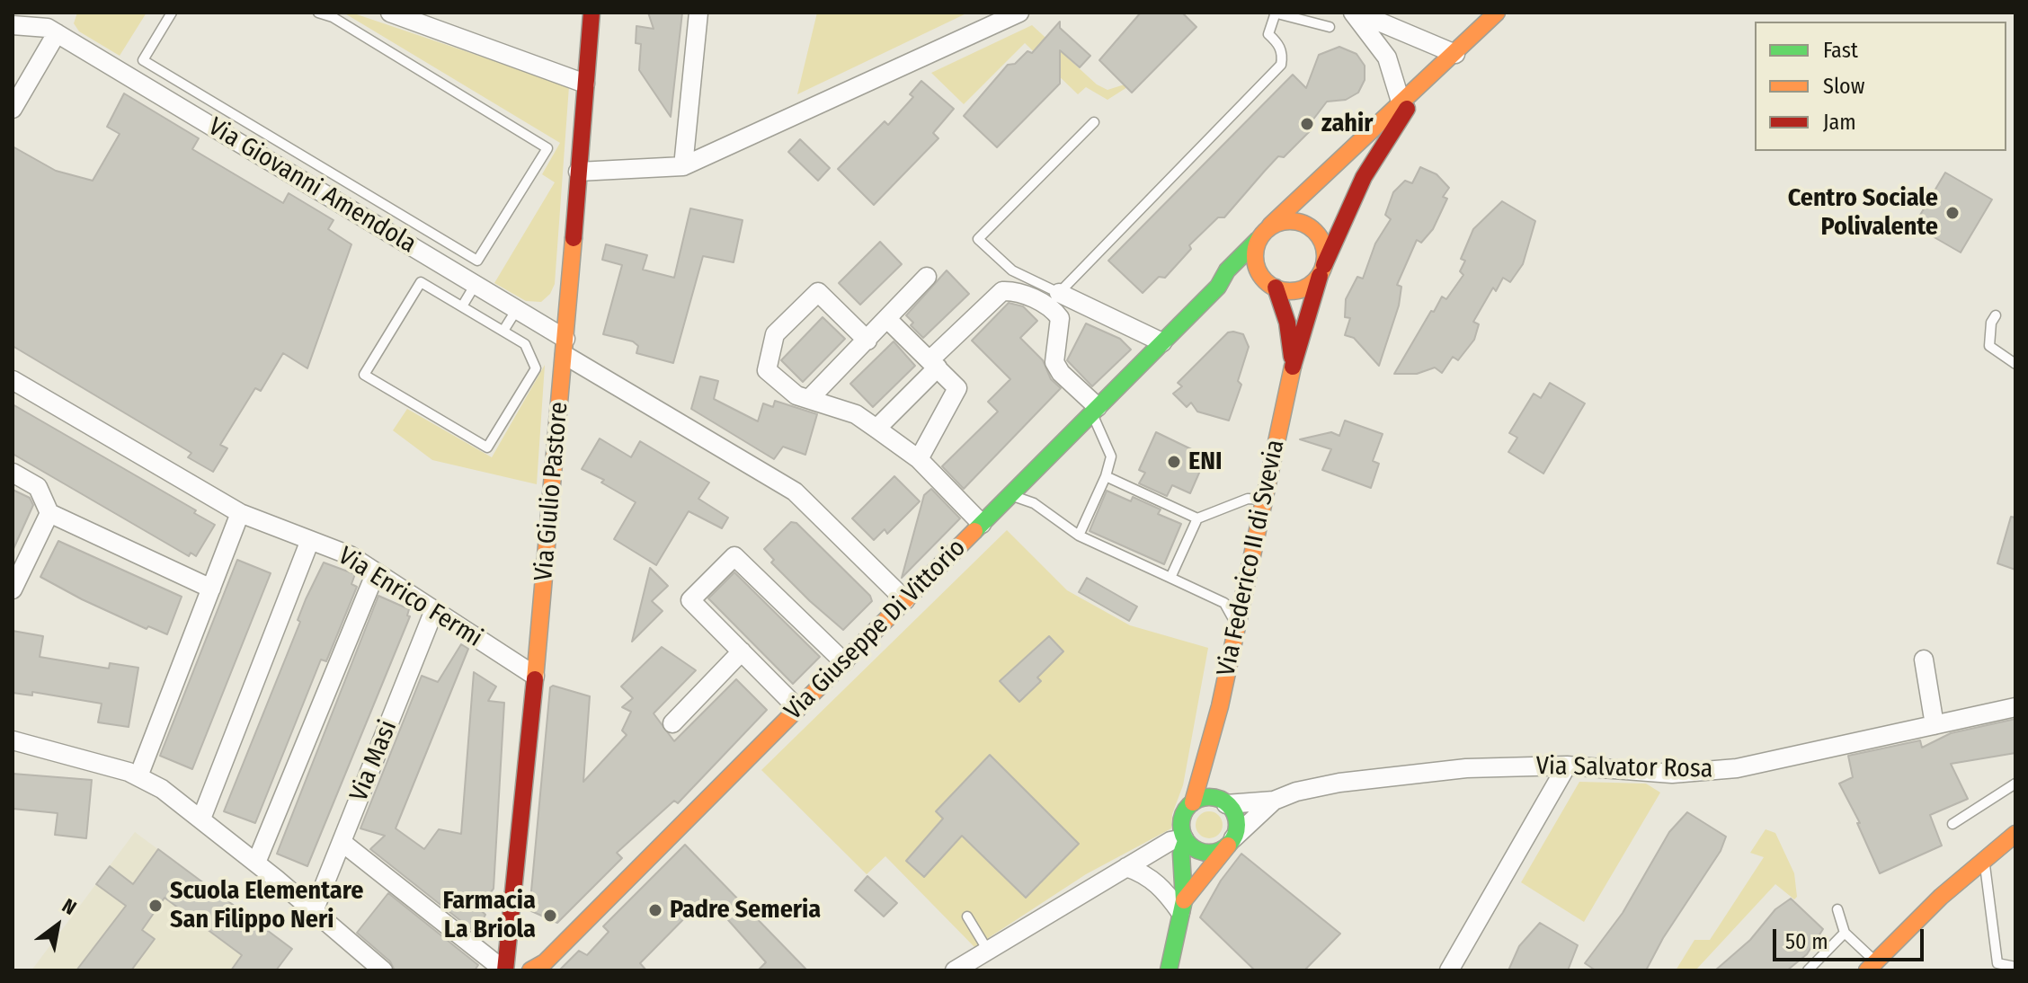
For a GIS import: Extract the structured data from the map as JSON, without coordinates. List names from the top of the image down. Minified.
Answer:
{"streets":{"main road":["Via Giulio Pastore","Via Federico II di Svevia","Via Giuseppe Di Vittorio"],"street":["Via Giovanni Amendola","Via Enrico Fermi","Via Masi","Via Salvator Rosa"]},"crossings":[["Via Giovanni Amendola","Via Giulio Pastore"],["Via Giovanni Amendola","Via Giuseppe Di Vittorio"],["Via Giulio Pastore","Via Enrico Fermi"],["Via Federico II di Svevia","Via Giuseppe Di Vittorio"],["Via Enrico Fermi","Via Masi"]],"places":["zahir","Centro Sociale Polivalente","ENI","Scuola Elementare San Filippo Neri","Padre Semeria","Farmacia La Briola"],"legend":["Fast","Slow","Jam"],"scale_bar":"50 m","north":"top right"}
